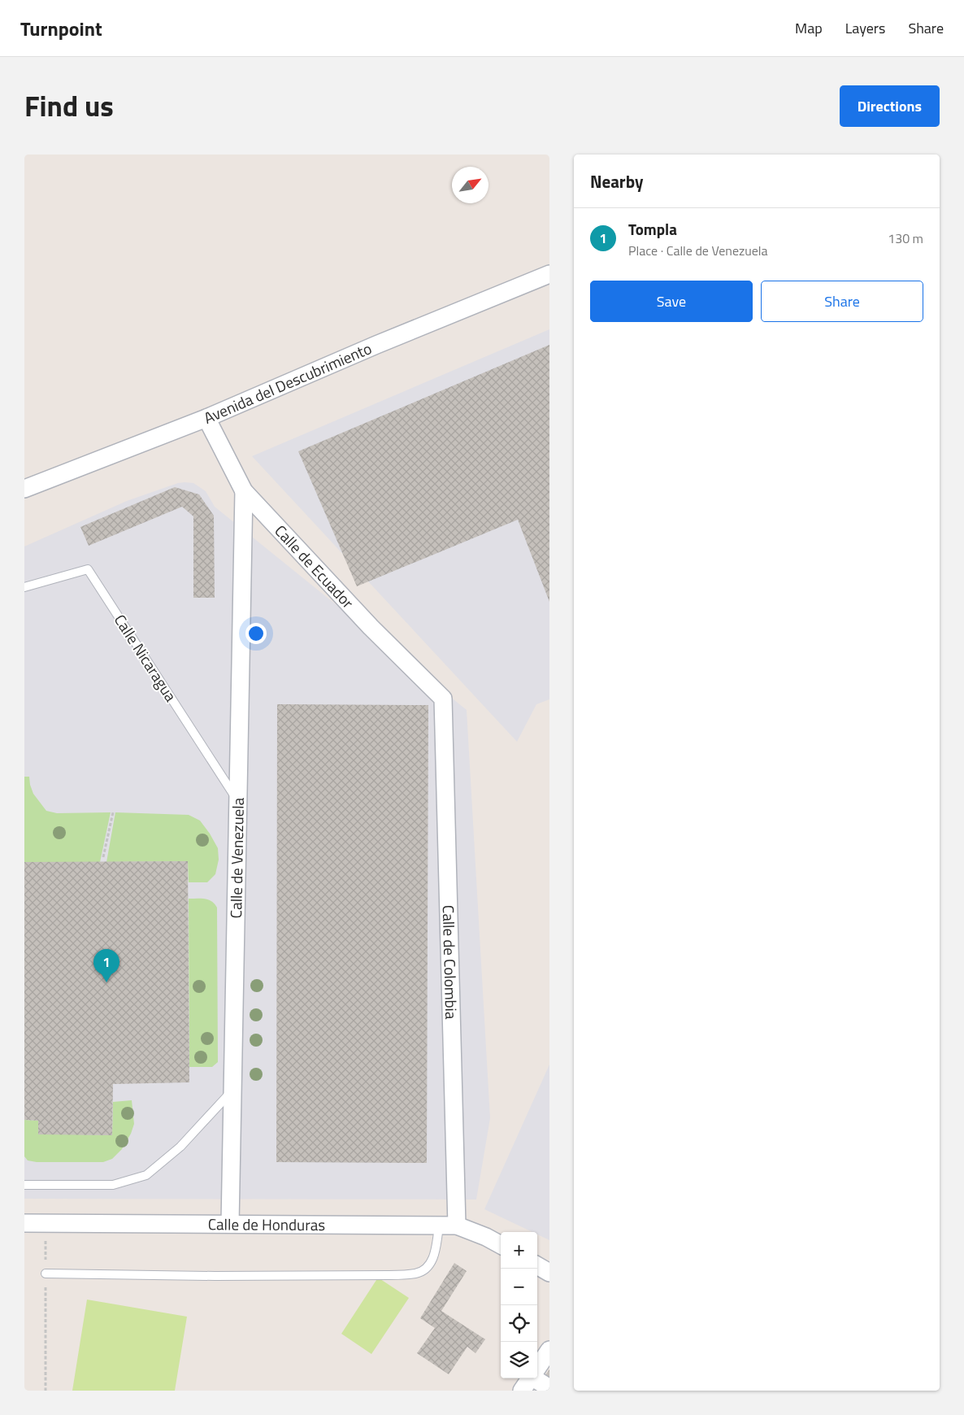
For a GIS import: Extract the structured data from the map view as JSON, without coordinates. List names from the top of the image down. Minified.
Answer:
{"streets":{"street":["Avenida del Descubrimiento","Calle de Ecuador","Calle de Venezuela","Calle de Colombia","Calle de Honduras"],"lane":["Calle Nicaragua"]},"crossings":[["Avenida del Descubrimiento","Calle de Ecuador"],["Calle de Ecuador","Calle de Venezuela"],["Calle de Ecuador","Calle de Colombia"],["Calle Nicaragua","Calle de Venezuela"],["Calle de Venezuela","Calle de Honduras"],["Calle de Colombia","Calle de Honduras"]],"north":"top right","page":{"header":"Turnpoint","nav":["Map","Layers","Share"],"title":"Find us","buttons":["Directions",["Save","Share"]],"heading":"Nearby","list":[{"mark":"1","name":"Tompla","note":"Place · Calle de Venezuela","value":"130 m"}],"pins":"1","map_buttons":["+","−"]}}
